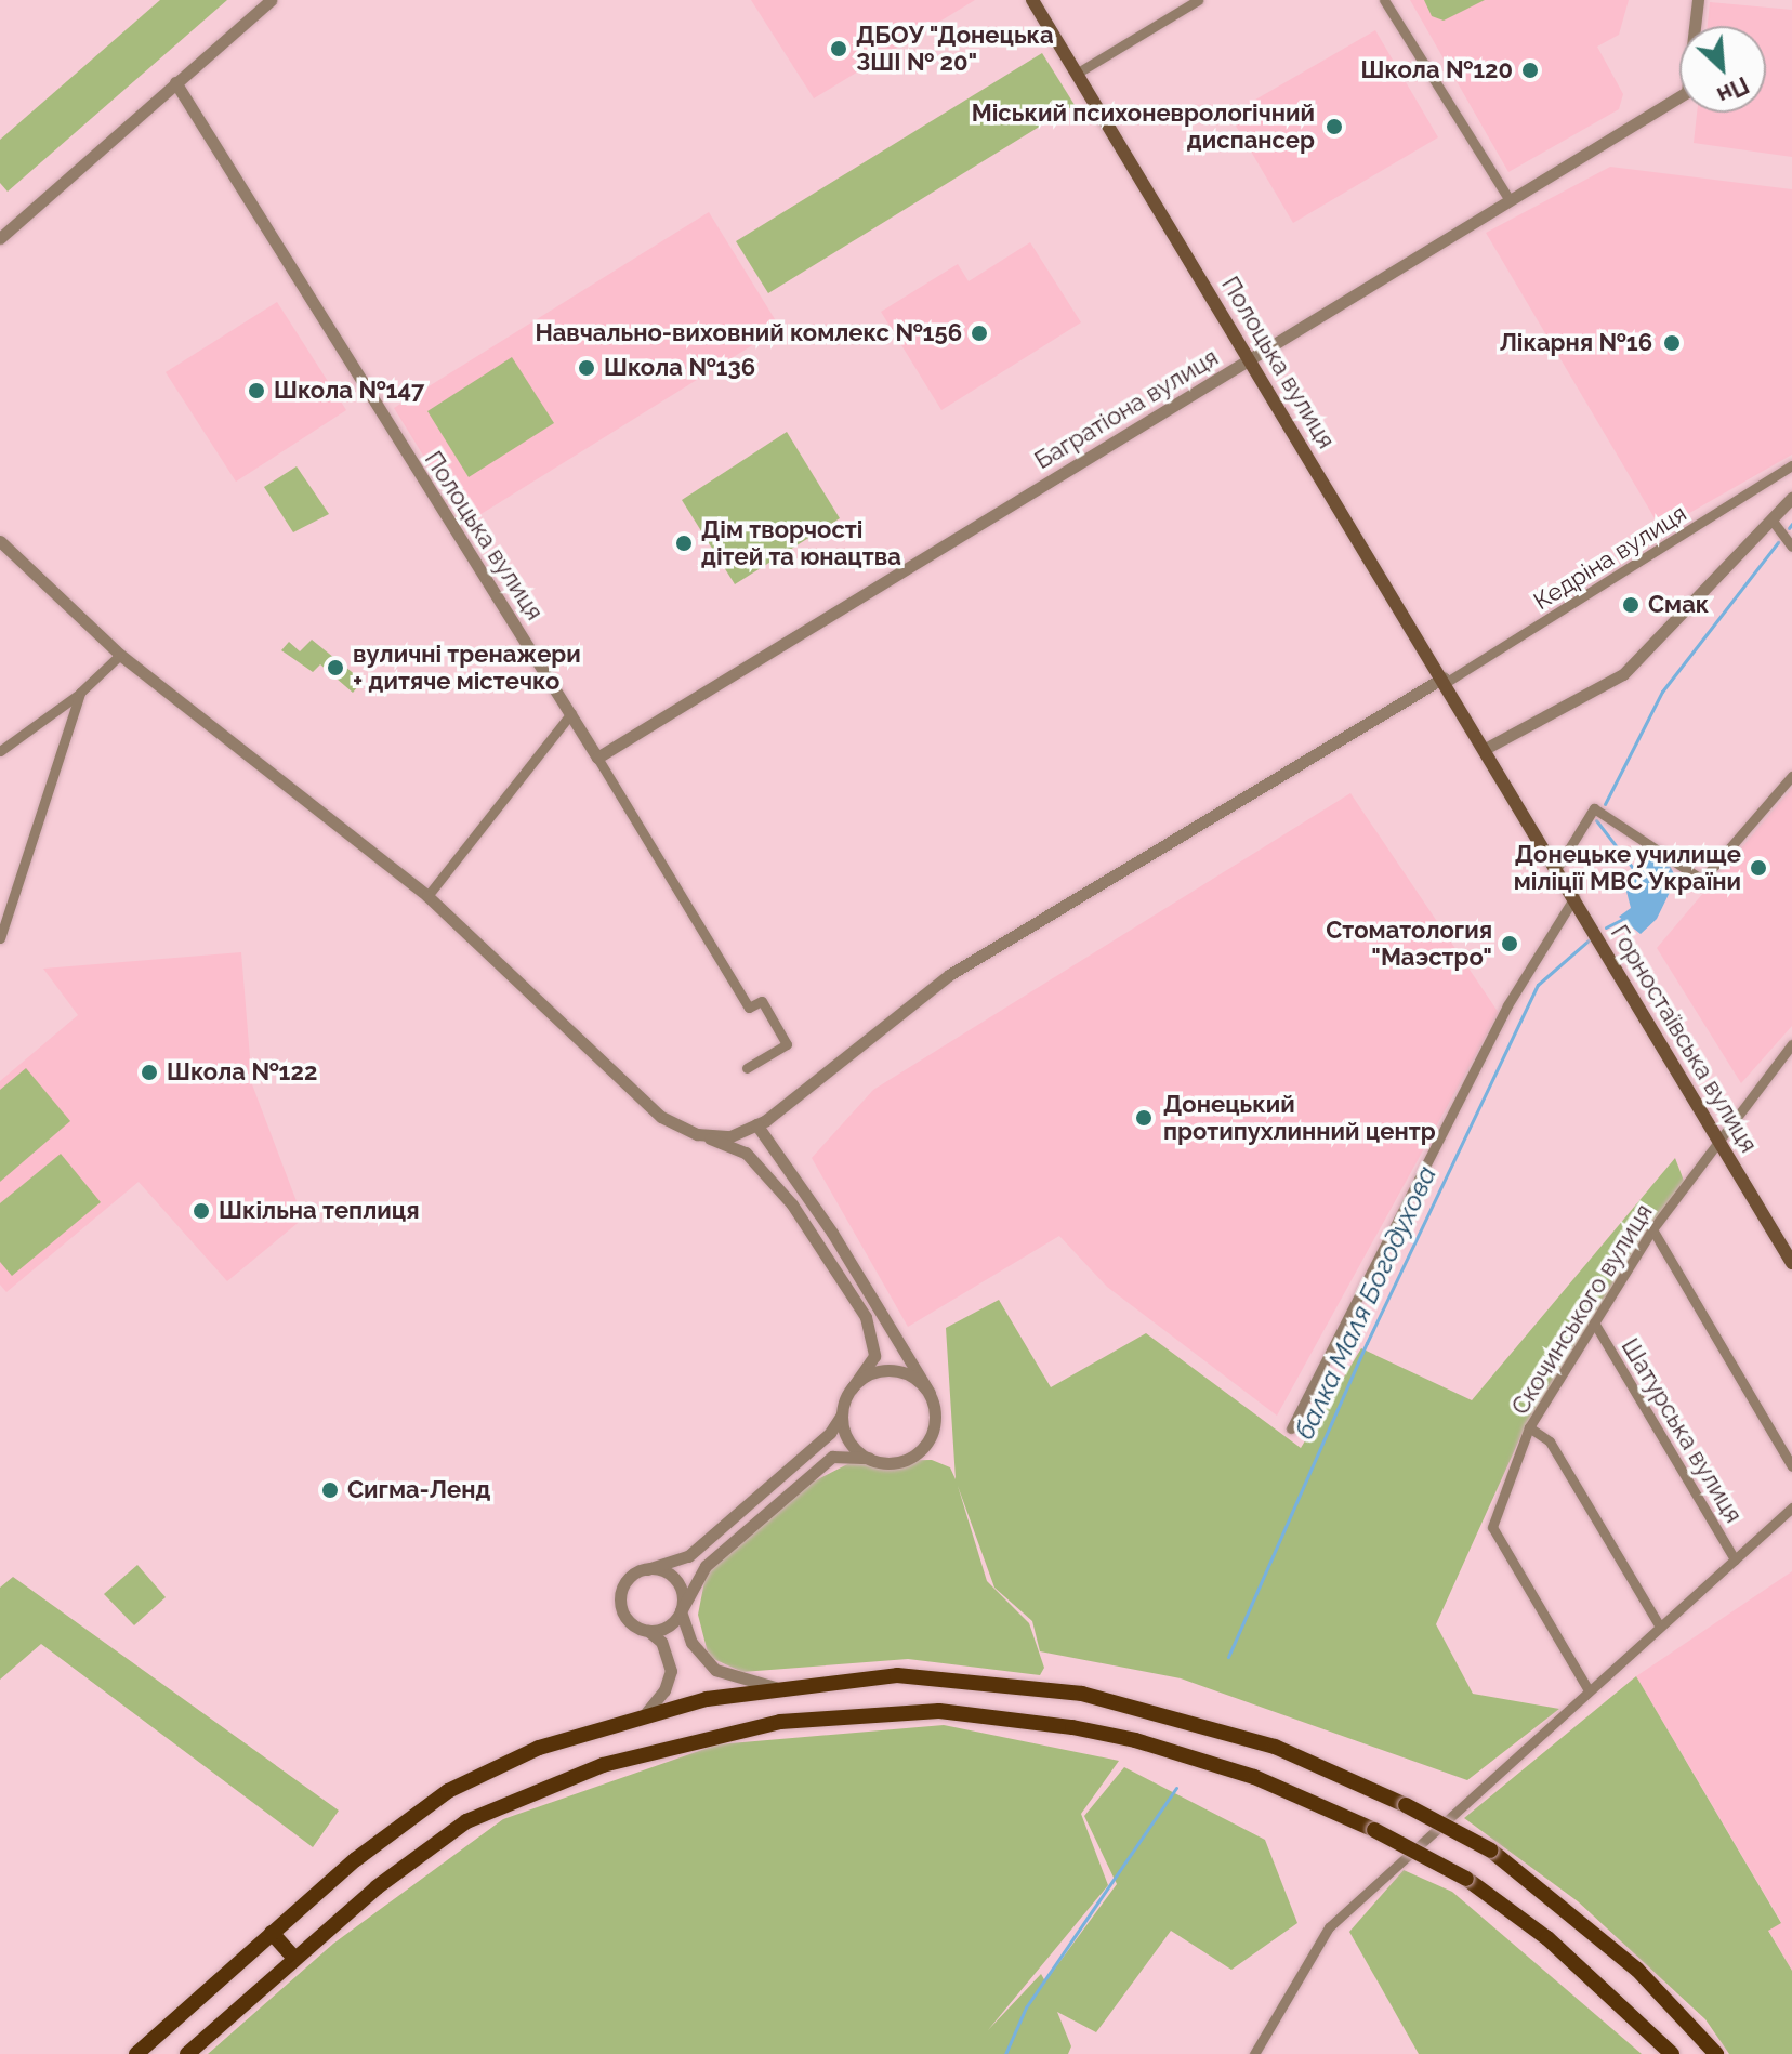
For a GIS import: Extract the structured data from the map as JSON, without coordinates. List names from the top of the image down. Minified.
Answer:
{"streets":{"main road":["Полоцька вулиця","Горностаївська вулиця"],"street":["Багратіона вулиця","Кедріна вулиця","Скочинського вулиця","Шатурська вулиця"]},"crossings":[["Полоцька вулиця","Багратіона вулиця"],["Полоцька вулиця","Кедріна вулиця"],["Полоцька вулиця","Горностаївська вулиця"],["Горностаївська вулиця","Скочинського вулиця"],["Скочинського вулиця","Шатурська вулиця"]],"water":["балка Маля Богодухова"],"places":["ДБОУ \"Донецька ЗШІ № 20\"","Школа №120","Міський психоневрологічний диспансер","Навчально-виховний комлекс №156","Лікарня №16","Школа №136","Школа №147","Дім творчості дітей та юнацтва","Смак","вуличні тренажери + дитяче містечко","Донецьке училище міліції МВС України","Стоматология \"Маэстро\"","Школа №122","Донецький протипухлинний центр","Шкільна теплиця","Сигма-Ленд"],"north":"bottom right"}
